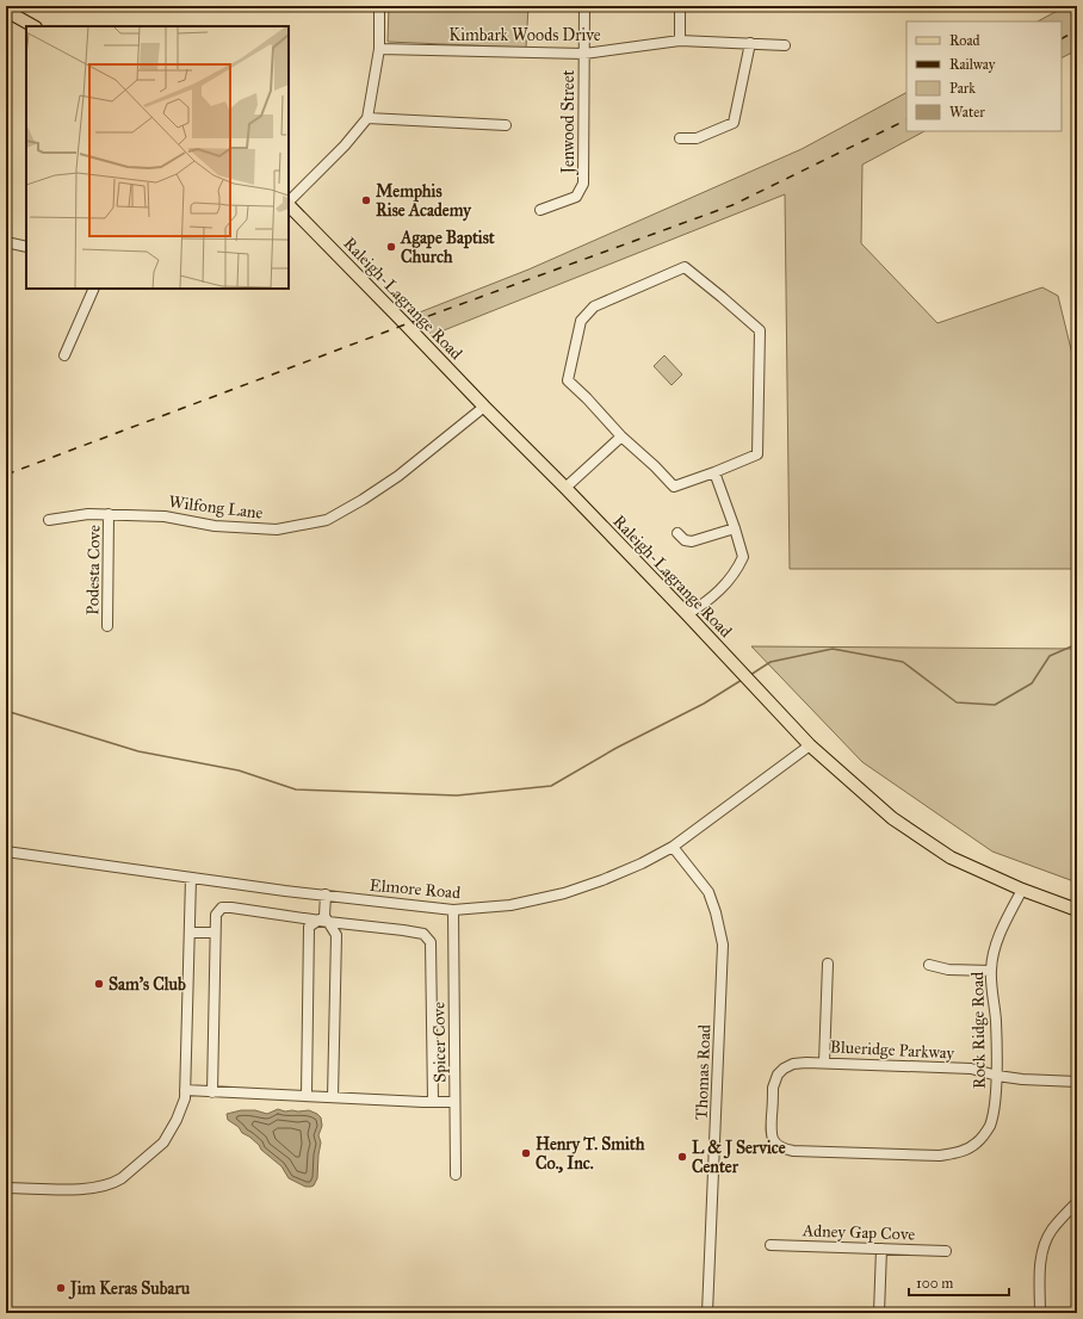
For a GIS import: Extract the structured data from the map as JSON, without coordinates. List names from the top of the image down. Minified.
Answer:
{"streets":{"main road":["Raleigh-Lagrange Road"],"street":["Kimbark Woods Drive","Jenwood Street","Wilfong Lane","Podesta Cove","Elmore Road","Rock Ridge Road","Spicer Cove","Blueridge Parkway","Thomas Road","Adney Gap Cove"]},"crossings":[["Kimbark Woods Drive","Jenwood Street"],["Raleigh-Lagrange Road","Wilfong Lane"],["Raleigh-Lagrange Road","Elmore Road"],["Raleigh-Lagrange Road","Rock Ridge Road"],["Wilfong Lane","Podesta Cove"],["Elmore Road","Spicer Cove"],["Elmore Road","Thomas Road"],["Rock Ridge Road","Blueridge Parkway"]],"places":["Memphis Rise Academy","Agape Baptist Church","Sam's Club","Henry T. Smith Co., Inc.","L & J Service Center","Jim Keras Subaru"],"legend":["Road","Railway","Park","Water"],"scale_bar":"100 m"}
